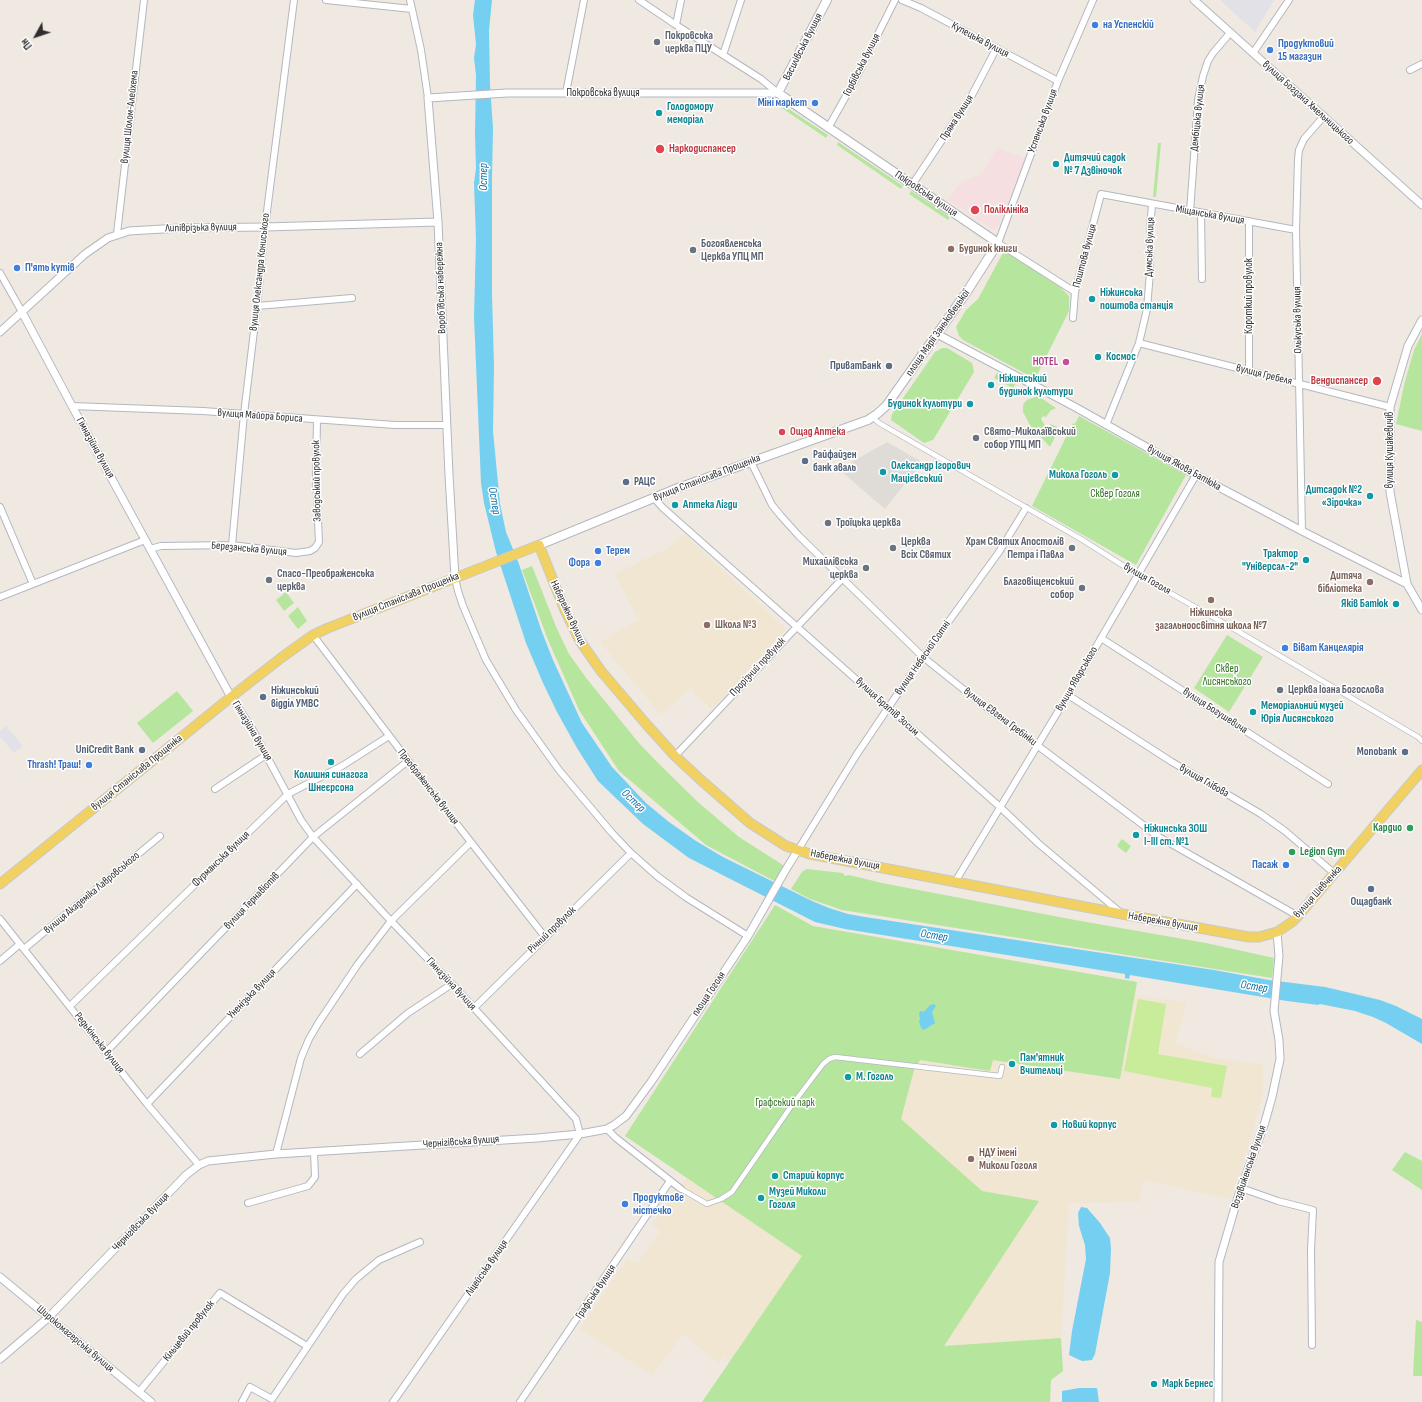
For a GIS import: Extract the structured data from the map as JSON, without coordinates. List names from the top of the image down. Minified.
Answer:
{"streets":{"main road":["Василівська вулиця","Покровська вулиця","площа Марії Заньковецької","вулиця Станіслава Прощенка","Набережна вулиця","вулиця Шевченка"],"street":["Купецька вулиця","Горбівська вулиця","вулиця Богдана Хмельницького","вулиця Шолом-Алейхема","Пряма вулиця","Дембіцька вулиця","Успенська вулиця","Міщанська вулиця","Липіврізька вулиця","Думська вулиця","Поштова вулиця","вулиця Олександра Кониського","Воробʼївська набережна","Короткий провулок","Олькуська вулиця","вулиця Гребеля","вулиця Майора Бориса","Гімназійна вулиця","вулиця Кушакевичів","вулиця Якова Батюка","Заводський провулок","Березанська вулиця","вулиця Гоголя","вулиця Небесної Сотні","Прорізний провулок","вулиця Яворського","вулиця Братів Зосим","вулиця Богушевича","вулиця Євгена Гребінки","вулиця Глібова","Преображенська вулиця","Фурманська вулиця","вулиця Академіка Лавровського","вулиця Тернавіотів","Річний провулок","Уненізька вулиця","площа Гоголя","Редькінська вулиця","Чернігівська вулиця","Воздвиженська вулиця","Ліцейська вулиця","Графська вулиця","Кільцевий провулок","Широкомагерська вулиця"]},"crossings":[["Купецька вулиця","Пряма вулиця"],["Купецька вулиця","Успенська вулиця"],["Василівська вулиця","Покровська вулиця"],["Горбівська вулиця","Покровська вулиця"],["Покровська вулиця","Пряма вулиця"],["Покровська вулиця","Успенська вулиця"],["Покровська вулиця","Поштова вулиця"],["Покровська вулиця","Воробʼївська набережна"],["Покровська вулиця","площа Марії Заньковецької"],["вулиця Богдана Хмельницького","Дембіцька вулиця"],["вулиця Богдана Хмельницького","Олькуська вулиця"],["вулиця Шолом-Алейхема","Липіврізька вулиця"],["Дембіцька вулиця","Міщанська вулиця"],["Успенська вулиця","площа Марії Заньковецької"],["Міщанська вулиця","Думська вулиця"],["Міщанська вулиця","Поштова вулиця"],["Міщанська вулиця","Короткий провулок"],["Міщанська вулиця","Олькуська вулиця"],["Липіврізька вулиця","вулиця Олександра Кониського"],["Липіврізька вулиця","Воробʼївська набережна"],["Липіврізька вулиця","Гімназійна вулиця"],["Думська вулиця","вулиця Гребеля"],["Думська вулиця","вулиця Якова Батюка"],["вулиця Олександра Кониського","вулиця Майора Бориса"],["вулиця Олександра Кониського","Березанська вулиця"],["Воробʼївська набережна","вулиця Майора Бориса"],["Воробʼївська набережна","вулиця Станіслава Прощенка"],["Короткий провулок","вулиця Гребеля"],["Олькуська вулиця","вулиця Гребеля"],["Олькуська вулиця","вулиця Якова Батюка"],["площа Марії Заньковецької","вулиця Якова Батюка"],["площа Марії Заньковецької","вулиця Станіслава Прощенка"],["площа Марії Заньковецької","вулиця Гоголя"],["вулиця Гребеля","вулиця Кушакевичів"],["вулиця Майора Бориса","Гімназійна вулиця"],["вулиця Майора Бориса","Заводський провулок"],["Гімназійна вулиця","вулиця Станіслава Прощенка"],["Гімназійна вулиця","Березанська вулиця"],["Гімназійна вулиця","Фурманська вулиця"],["Гімназійна вулиця","вулиця Тернавіотів"],["Гімназійна вулиця","Річний провулок"],["Гімназійна вулиця","Уненізька вулиця"],["Гімназійна вулиця","Чернігівська вулиця"],["Гімназійна вулиця","Ліцейська вулиця"],["вулиця Кушакевичів","вулиця Якова Батюка"],["вулиця Якова Батюка","вулиця Яворського"],["вулиця Станіслава Прощенка","вулиця Гоголя"],["вулиця Станіслава Прощенка","Набережна вулиця"],["вулиця Станіслава Прощенка","вулиця Братів Зосим"],["вулиця Станіслава Прощенка","вулиця Євгена Гребінки"],["вулиця Станіслава Прощенка","Преображенська вулиця"],["Заводський провулок","Березанська вулиця"],["вулиця Гоголя","вулиця Небесної Сотні"],["вулиця Гоголя","вулиця Яворського"],["Набережна вулиця","вулиця Небесної Сотні"],["Набережна вулиця","Прорізний провулок"],["Набережна вулиця","вулиця Яворського"],["Набережна вулиця","вулиця Братів Зосим"],["Набережна вулиця","вулиця Євгена Гребінки"],["Набережна вулиця","вулиця Шевченка"],["Набережна вулиця","площа Гоголя"],["Набережна вулиця","Воздвиженська вулиця"],["вулиця Небесної Сотні","вулиця Братів Зосим"],["вулиця Небесної Сотні","вулиця Євгена Гребінки"],["вулиця Небесної Сотні","площа Гоголя"],["Прорізний провулок","вулиця Братів Зосим"],["Прорізний провулок","вулиця Євгена Гребінки"],["вулиця Яворського","вулиця Братів Зосим"],["вулиця Яворського","вулиця Богушевича"],["вулиця Яворського","вулиця Євгена Гребінки"],["вулиця Яворського","вулиця Глібова"],["вулиця Євгена Гребінки","вулиця Шевченка"],["вулиця Глібова","вулиця Шевченка"],["Преображенська вулиця","Фурманська вулиця"],["Преображенська вулиця","вулиця Тернавіотів"],["Преображенська вулиця","Річний провулок"],["Фурманська вулиця","Редькінська вулиця"],["вулиця Академіка Лавровського","Редькінська вулиця"],["вулиця Тернавіотів","Редькінська вулиця"],["Уненізька вулиця","Редькінська вулиця"],["площа Гоголя","Чернігівська вулиця"],["Редькінська вулиця","Чернігівська вулиця"],["Чернігівська вулиця","Ліцейська вулиця"],["Чернігівська вулиця","Широкомагерська вулиця"],["Кільцевий провулок","Широкомагерська вулиця"]],"water":["Остер"],"parks":["Сквер Гоголя","Сквер Лисянського","Графський парк"],"places":["на Успенскій","Покровська церква ПЦУ","Продуктовий 15 магазин","Міні маркет","Голодомору меморіал","Наркодиспансер","Дитячий садок № 7 Дзвіночок","Поліклініка","Будинок книги","Богоявленська Церква УПЦ МП","П'ять кутів","Ніжинська поштова станція","Космос","HOTEL","ПриватБанк","Вендиспансер","Ніжинський будинок культури","Будинок культури","Ощад Аптека","Свято-Миколаївський собор УПЦ МП","Райфайзен банк аваль","Олександр Ігорович Мацієвський","Микола Гоголь","РАЦС","Дитсадок №2 «Зірочка»","Аптека Лігди","Троїцька церква","Церква Всіх Святих","Храм Святих Апостолів Петра і Павла","Терем","Трактор \"Універсал-2\"","Фора","Михайлівська церква","Спасо-Преображенська церква","Дитяча бібліотека","Благовіщенський собор","Ніжинська загальноосвітня школа №7","Яків Батюк","Школа №3","Віват Канцелярія","Церква Іоана Богослова","Ніжинський відділ УМВС","Меморіальний музей Юрія Лисянського","UniCredit Bank","Monobank","Колишня синагога Шнеєрсона","Thrash! Траш!","Кардио","Ніжинська ЗОШ І-ІІІ ст. №1","Legion Gym","Пасаж","Ощадбанк","Пам'ятник Вчительці","М. Гоголь","Новий корпус","НДУ імені Миколи Гоголя","Старий корпус","Музей Миколи Гоголя","Продуктове містечко","Марк Бернес"],"north":"bottom left"}
